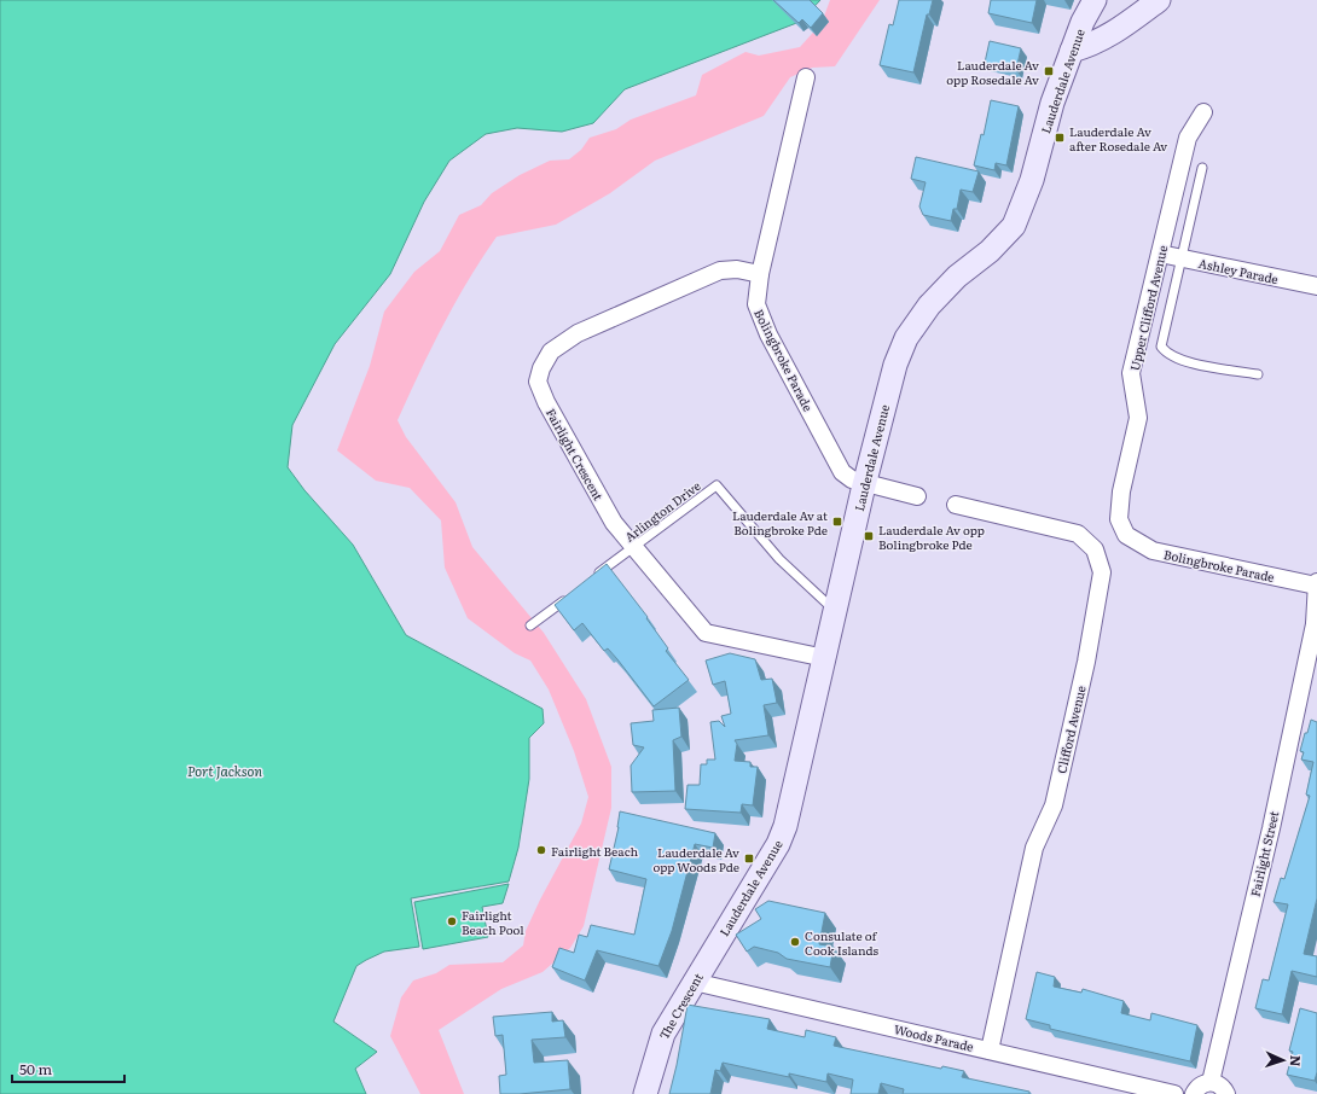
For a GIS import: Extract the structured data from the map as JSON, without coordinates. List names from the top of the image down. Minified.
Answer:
{"streets":{"main road":["Lauderdale Avenue","The Crescent"],"street":["Ashley Parade","Upper Clifford Avenue","Bolingbroke Parade","Fairlight Crescent","Clifford Avenue","Fairlight Street","Woods Parade"],"lane":["Arlington Drive"]},"crossings":[["Lauderdale Avenue","Bolingbroke Parade"],["Lauderdale Avenue","Fairlight Crescent"],["Lauderdale Avenue","Arlington Drive"],["Lauderdale Avenue","The Crescent"],["Ashley Parade","Upper Clifford Avenue"],["Upper Clifford Avenue","Bolingbroke Parade"],["Bolingbroke Parade","Fairlight Crescent"],["Bolingbroke Parade","Fairlight Street"],["Fairlight Crescent","Arlington Drive"],["Clifford Avenue","Woods Parade"],["The Crescent","Woods Parade"]],"water":["Port Jackson"],"places":{"transit":["Lauderdale Av opp Rosedale Av","Lauderdale Av after Rosedale Av","Lauderdale Av at Bolingbroke Pde","Lauderdale Av opp Bolingbroke Pde","Lauderdale Av opp Woods Pde"],"other":["Fairlight Beach","Fairlight Beach Pool","Consulate of Cook Islands"]},"scale_bar":"50 m","north":"right"}
